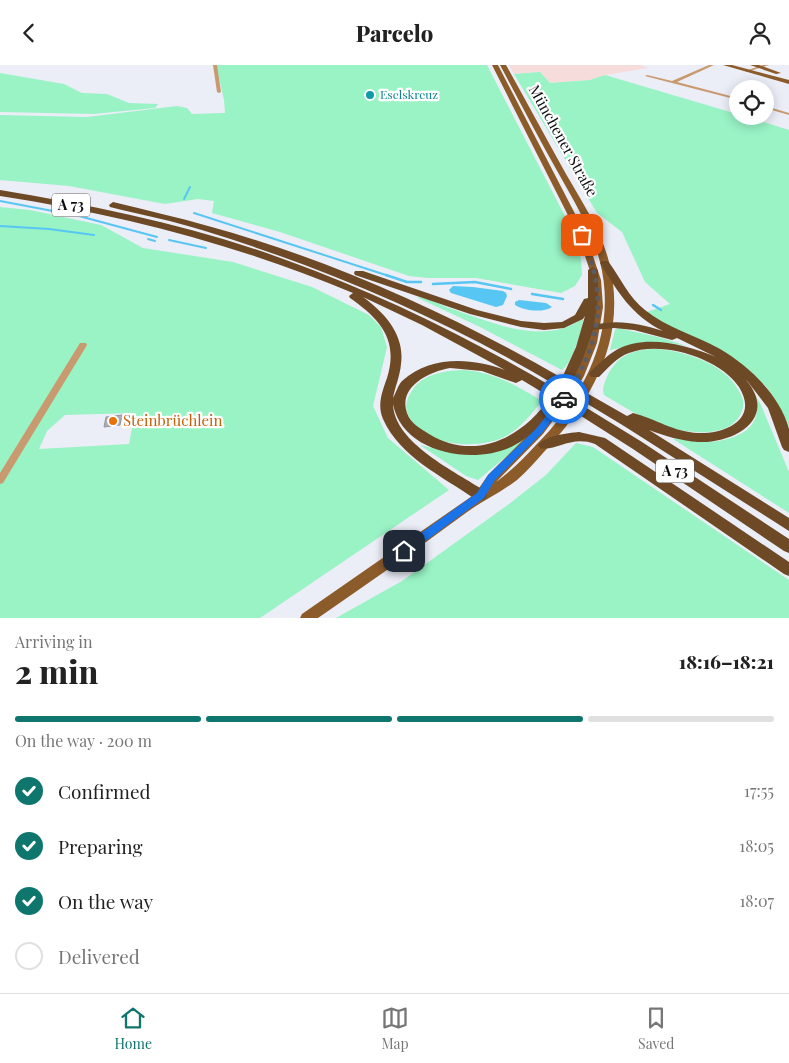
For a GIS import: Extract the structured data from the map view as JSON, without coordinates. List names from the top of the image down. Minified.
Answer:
{"streets":{"highway":["A 73"],"main road":["Münchener Straße"]},"places":["Eselskreuz","Steinbrüchlein"],"page":{"header":"Parcelo","heading":["2 min","Arriving in","18:16–18:21"],"bar":"On the way · 200 m","list":[["Confirmed","17:55"],["Preparing","18:05"],["On the way","18:07"],"Delivered"],"tabs":["Home","Map","Saved"]}}
